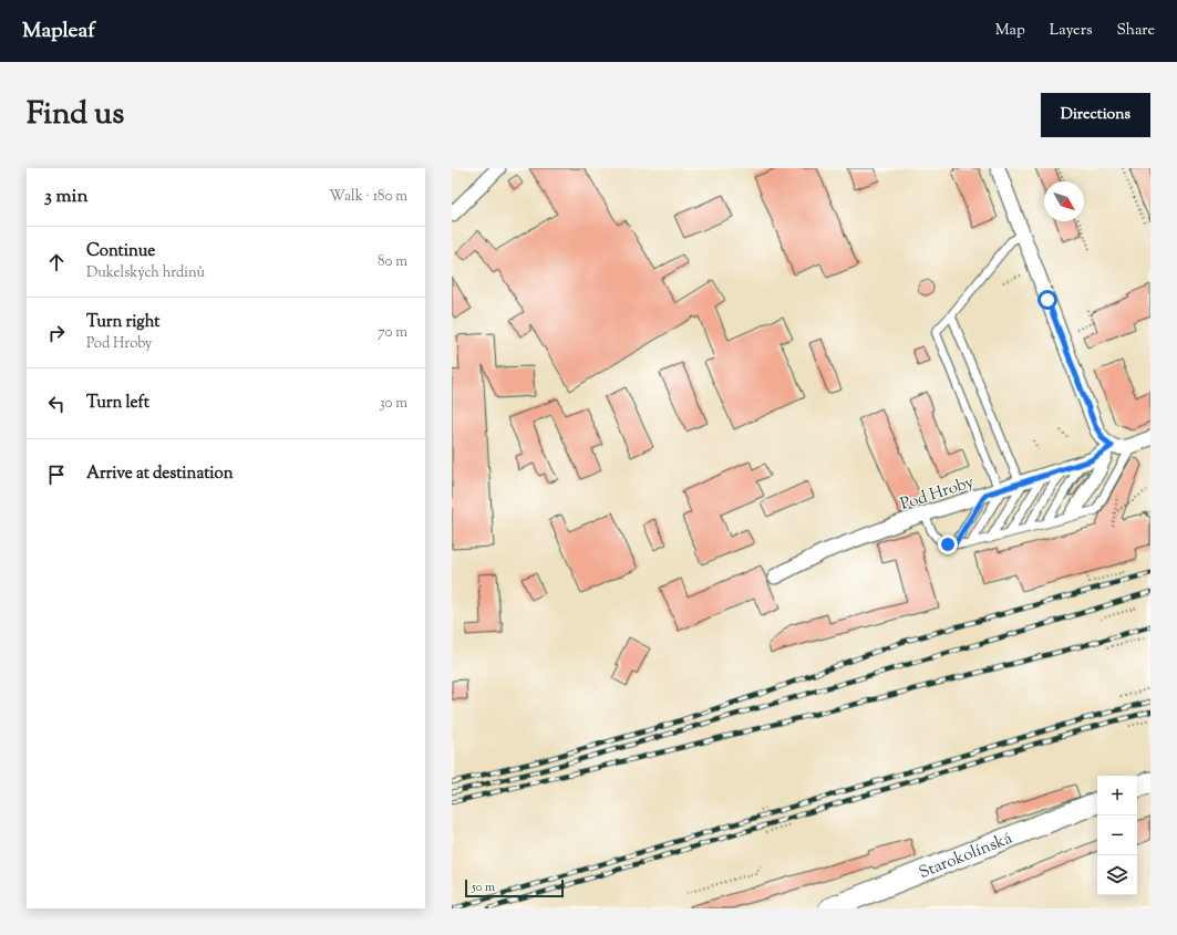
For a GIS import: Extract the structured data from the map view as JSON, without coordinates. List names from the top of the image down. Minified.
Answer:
{"streets":{"street":["Pod Hroby","Starokolínská"]},"scale_bar":"50 m","north":"bottom right","page":{"header":"Mapleaf","nav":["Map","Layers","Share"],"title":"Find us","buttons":"Directions","heading":["3 min","Walk · 180 m"],"list":[["Continue","Dukelských hrdinů","80 m"],["Turn right","Pod Hroby","70 m"],["Turn left","30 m"],"Arrive at destination"],"map_buttons":["+","−"],"scale":"50 m"}}
